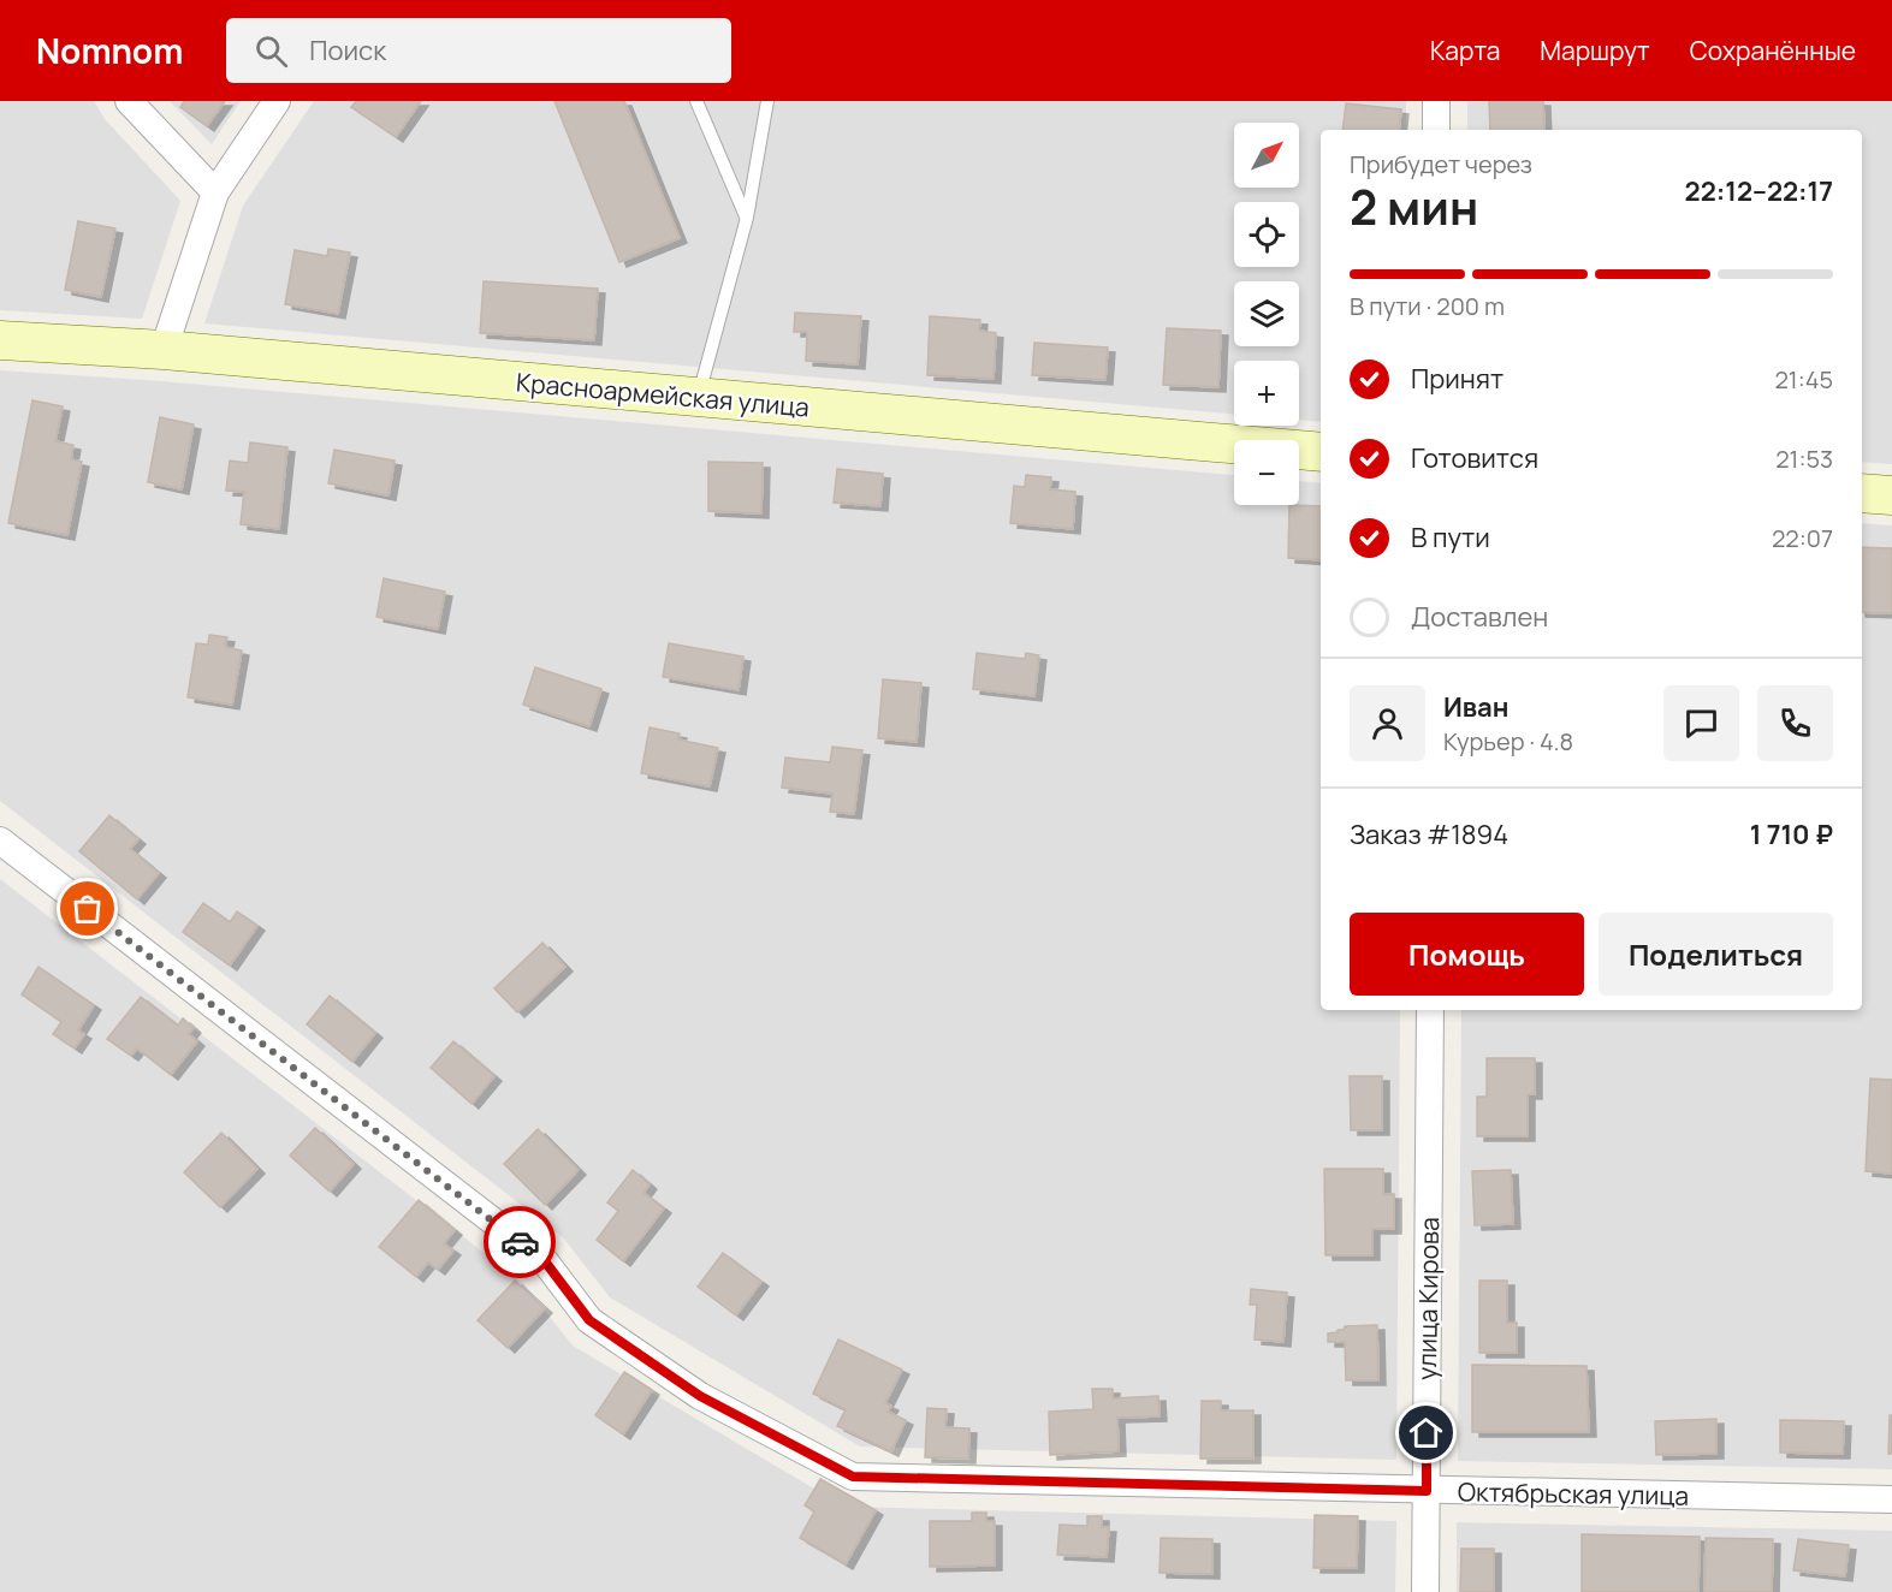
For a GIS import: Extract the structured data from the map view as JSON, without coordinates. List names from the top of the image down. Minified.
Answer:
{"streets":{"main road":["Красноармейская улица"],"street":["улица Кирова","Октябрьская улица"]},"crossings":[["улица Кирова","Октябрьская улица"]],"north":"top right","page":{"header":"Nomnom","search":"Поиск","nav":["Карта","Маршрут","Сохранённые"],"map_buttons":["+","−"],"heading":["2 мин","Прибудет через","22:12–22:17"],"panel":["Иван","Курьер · 4.8","Заказ #1894","1 710 ₽"],"bar":"В пути · 200 m","list":[["Принят","21:45"],["Готовится","21:53"],["В пути","22:07"],"Доставлен"],"buttons":["Помощь","Поделиться"]}}
